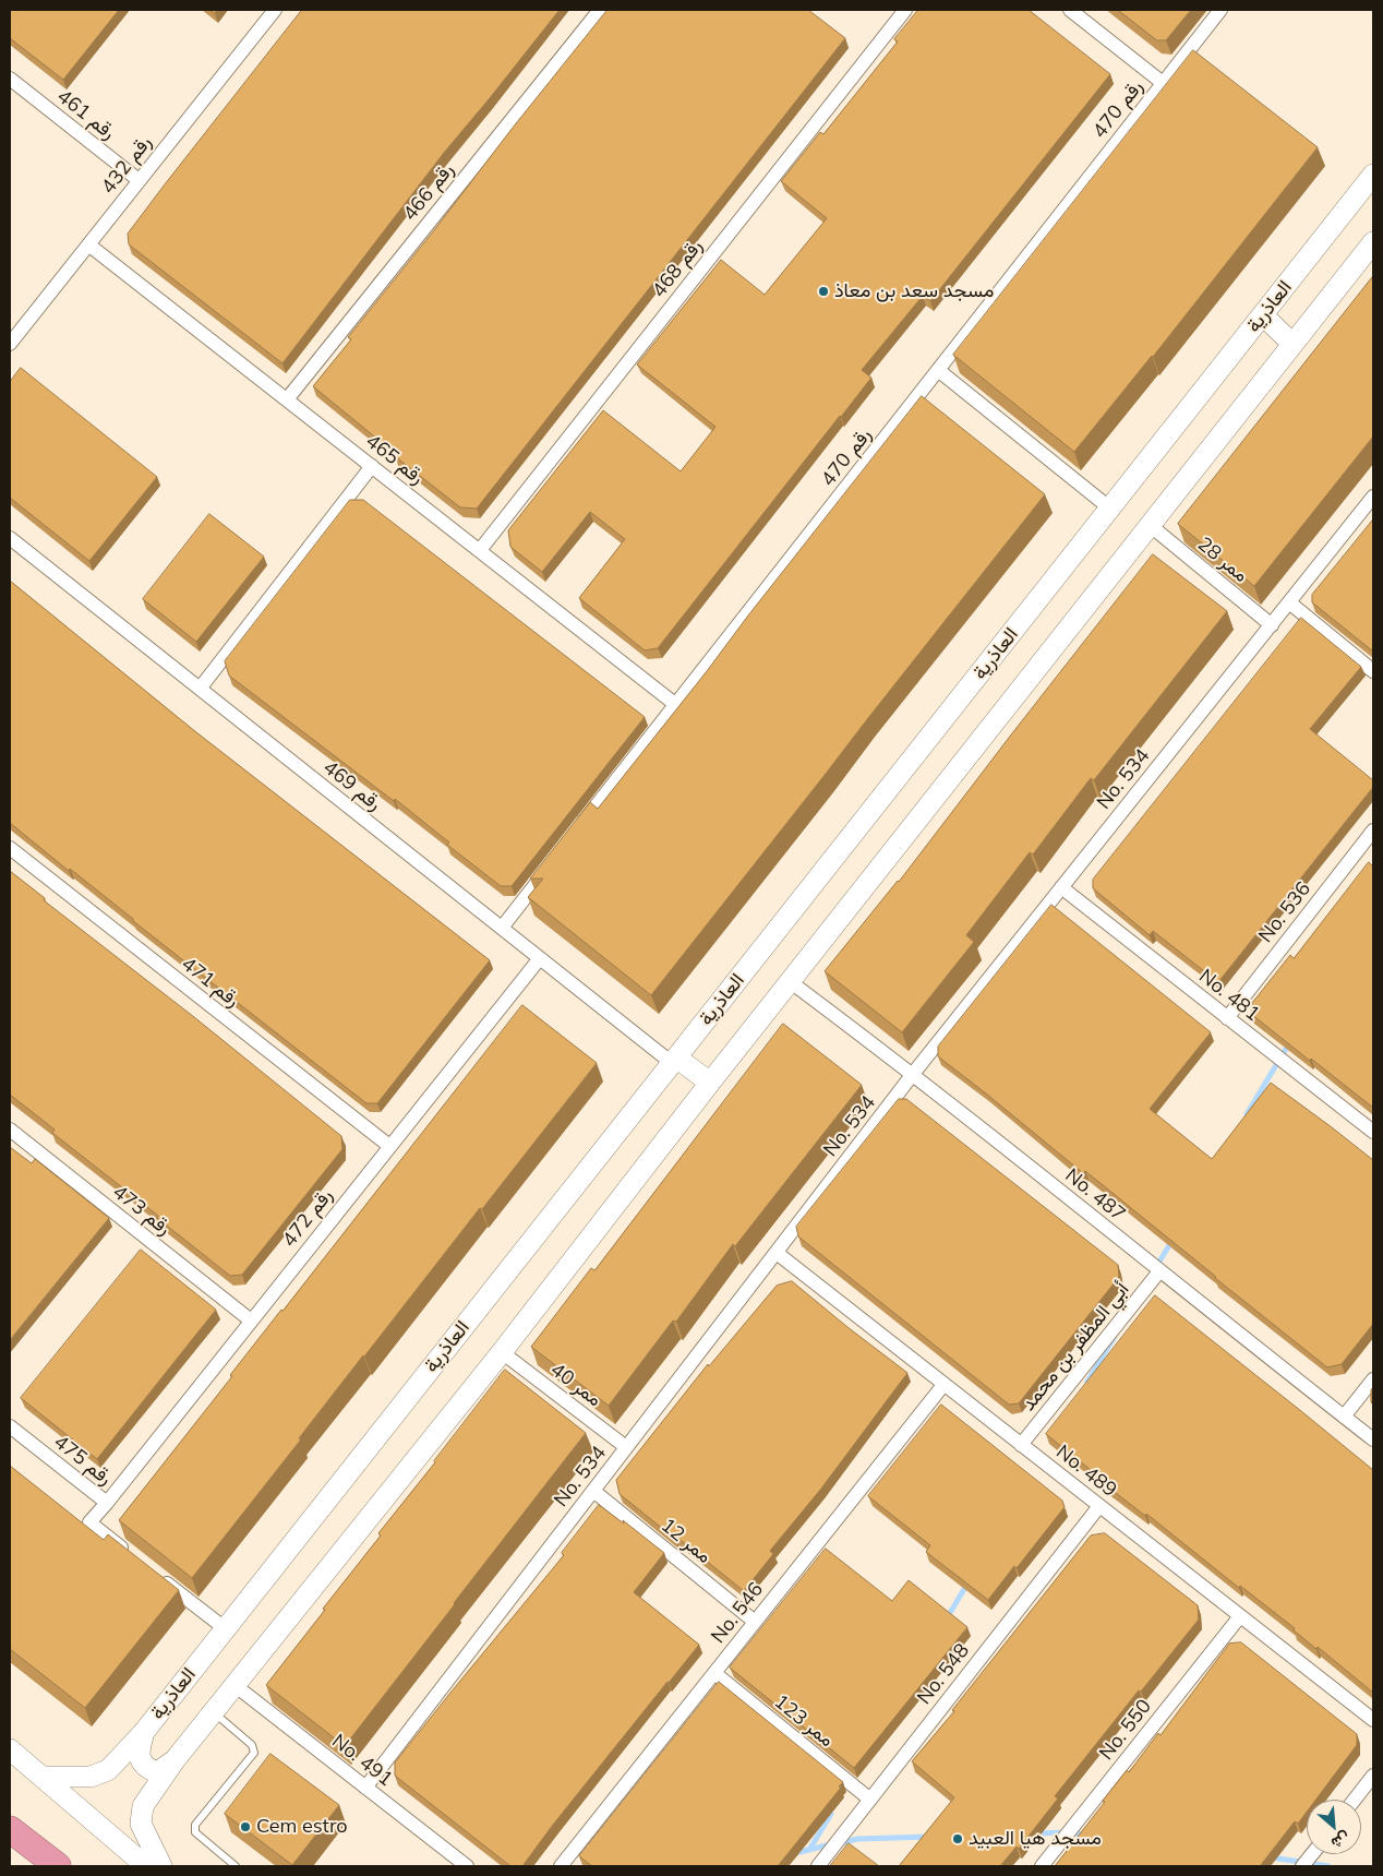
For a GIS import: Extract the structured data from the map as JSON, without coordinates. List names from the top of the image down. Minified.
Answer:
{"streets":{"street":["رقم 470","رقم 461","رقم 432","رقم 466","رقم 468","العاذرية","رقم 465","ممر 28","No. 534","رقم 469","No. 536","رقم 471","No. 481","No. 487","رقم 473","رقم 472","أبي المظفر بن محمد","ممر 40","رقم 475","No. 489","ممر 12","No. 546","No. 548","ممر 123","No. 550","No. 491"]},"crossings":[["رقم 470","رقم 465"],["رقم 461","رقم 432"],["رقم 432","رقم 465"],["رقم 466","رقم 465"],["رقم 468","رقم 465"],["العاذرية","رقم 469"],["ممر 28","No. 534"],["No. 534","No. 481"],["No. 534","No. 487"],["No. 534","ممر 40"],["No. 534","No. 489"],["No. 534","ممر 12"],["No. 534","No. 491"],["رقم 469","رقم 472"],["No. 536","No. 481"],["رقم 471","رقم 472"],["No. 487","أبي المظفر بن محمد"],["رقم 473","رقم 472"],["رقم 472","رقم 475"],["أبي المظفر بن محمد","No. 489"],["No. 489","No. 546"],["No. 489","No. 548"],["No. 489","No. 550"],["ممر 12","No. 546"],["No. 546","ممر 123"],["No. 548","ممر 123"]],"places":["مسجد سعد بن معاذ","Cem estro","مسجد هيا العبيد"],"north":"bottom right"}
